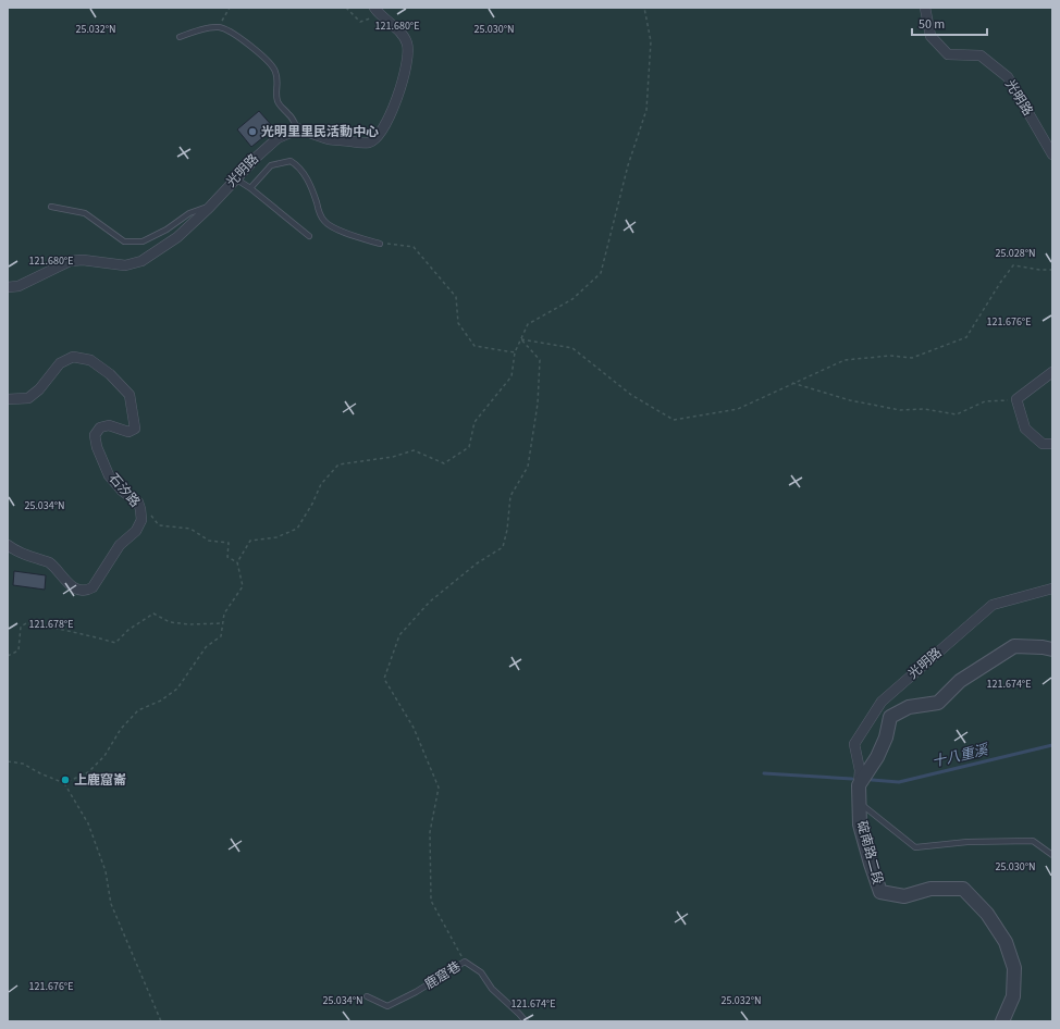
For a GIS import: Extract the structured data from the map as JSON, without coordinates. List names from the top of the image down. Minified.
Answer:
{"streets":{"street":["光明路","石汐路","碇南路二段"],"lane":["鹿窟巷"]},"crossings":[["光明路","碇南路二段"]],"water":["十八重溪"],"places":["光明里里民活動中心","上鹿窟崙"],"scale_bar":"50 m","coordinates":["121.680°E","25.032°N","25.030°N","25.028°N","121.676°E","25.034°N","121.678°E","121.674°E"]}
